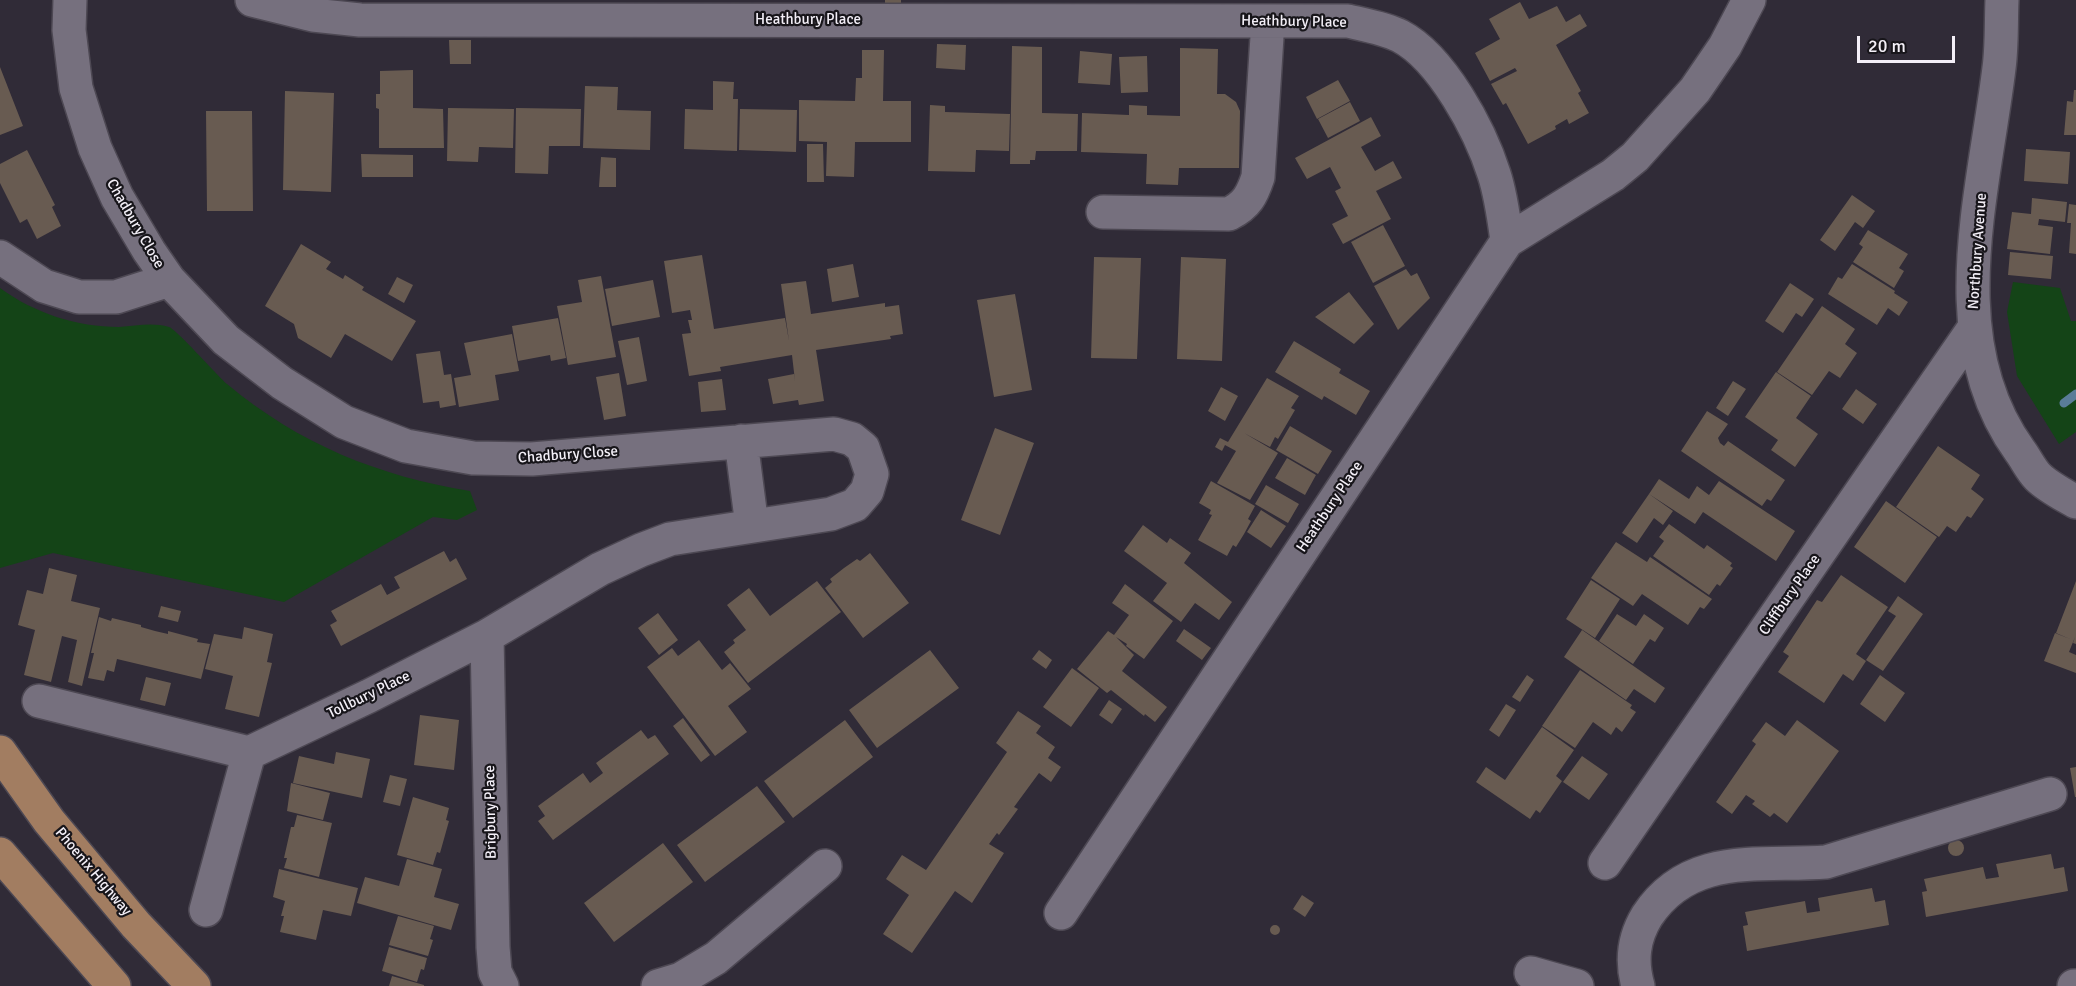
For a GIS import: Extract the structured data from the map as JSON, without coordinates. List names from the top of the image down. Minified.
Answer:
{"streets":{"main road":["Phoenix Highway"],"street":["Heathbury Place","Chadbury Close","Northbury Avenue","Cliffbury Place","Tollbury Place","Brigbury Place"]},"crossings":[["Chadbury Close","Tollbury Place"],["Chadbury Close","Brigbury Place"],["Northbury Avenue","Cliffbury Place"],["Tollbury Place","Brigbury Place"]],"scale_bar":"20 m"}
